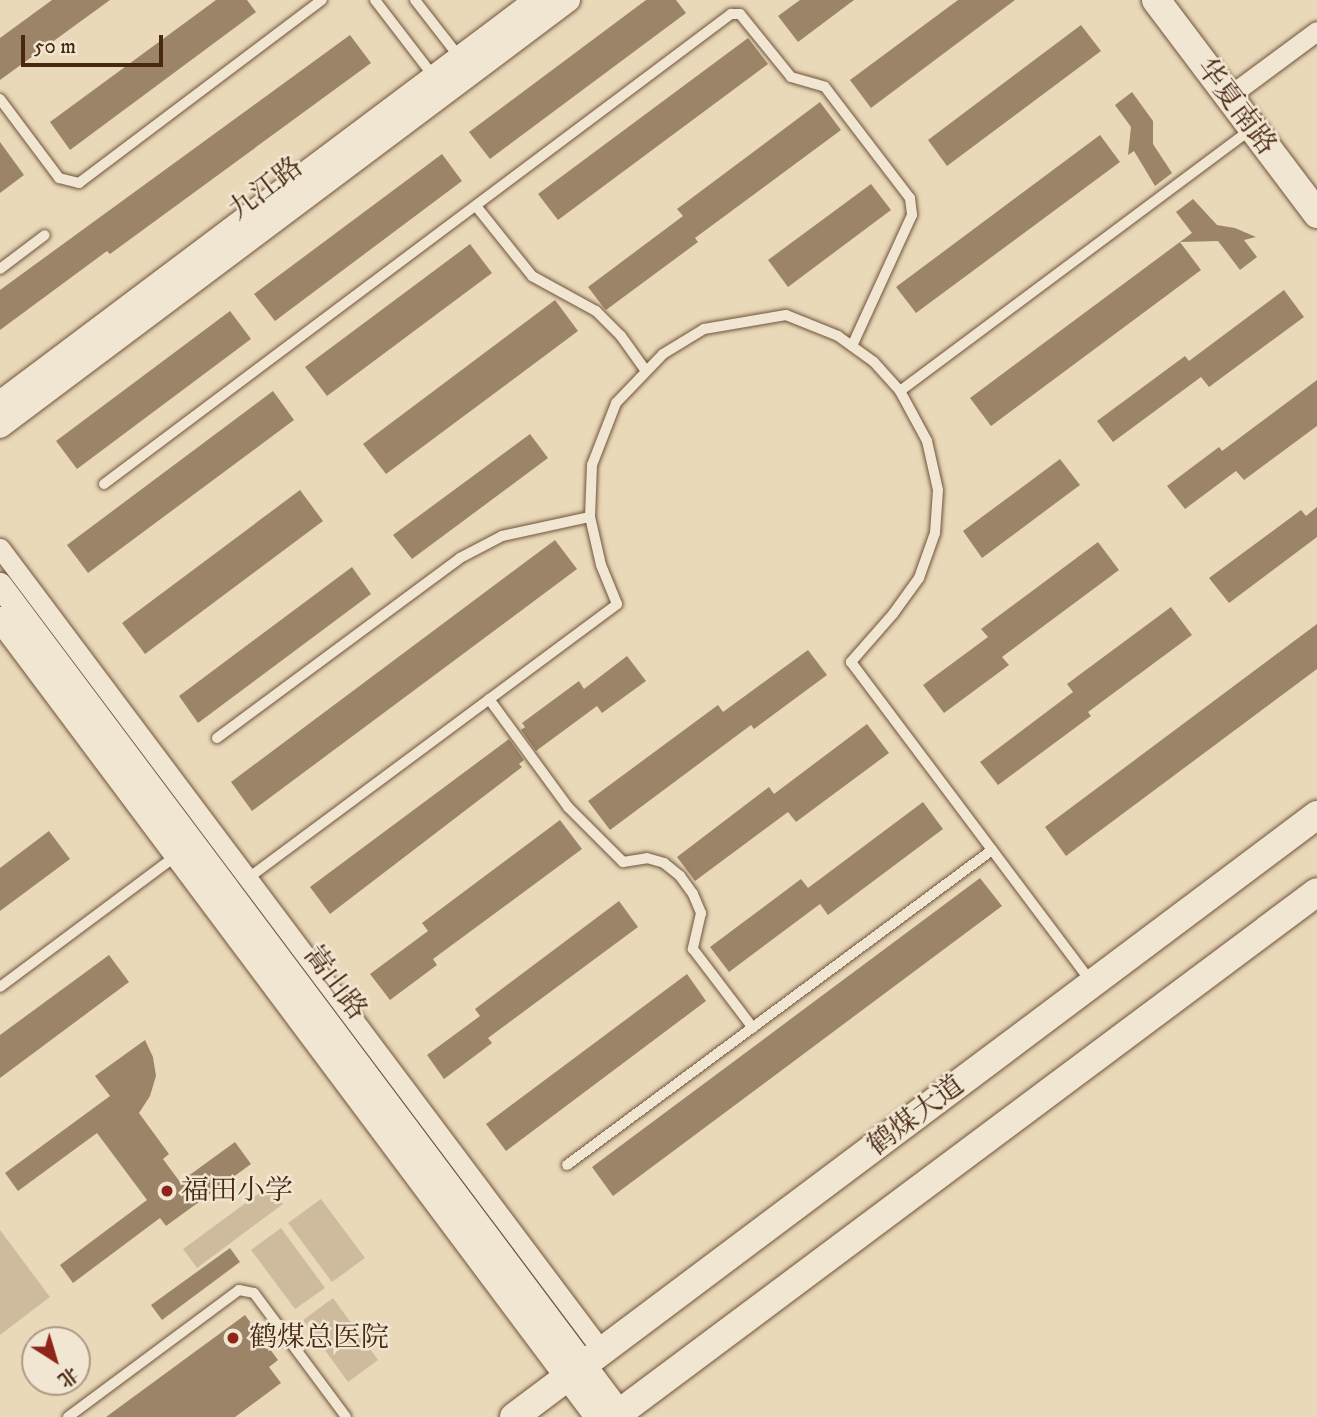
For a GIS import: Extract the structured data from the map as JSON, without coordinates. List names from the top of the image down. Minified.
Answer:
{"streets":{"main road":["华夏南路","鹤煤大道"],"street":["九江路","嵩山路"]},"crossings":[["嵩山路","鹤煤大道"]],"places":["福田小学","鹤煤总医院"],"scale_bar":"50 m","north":"bottom right"}
